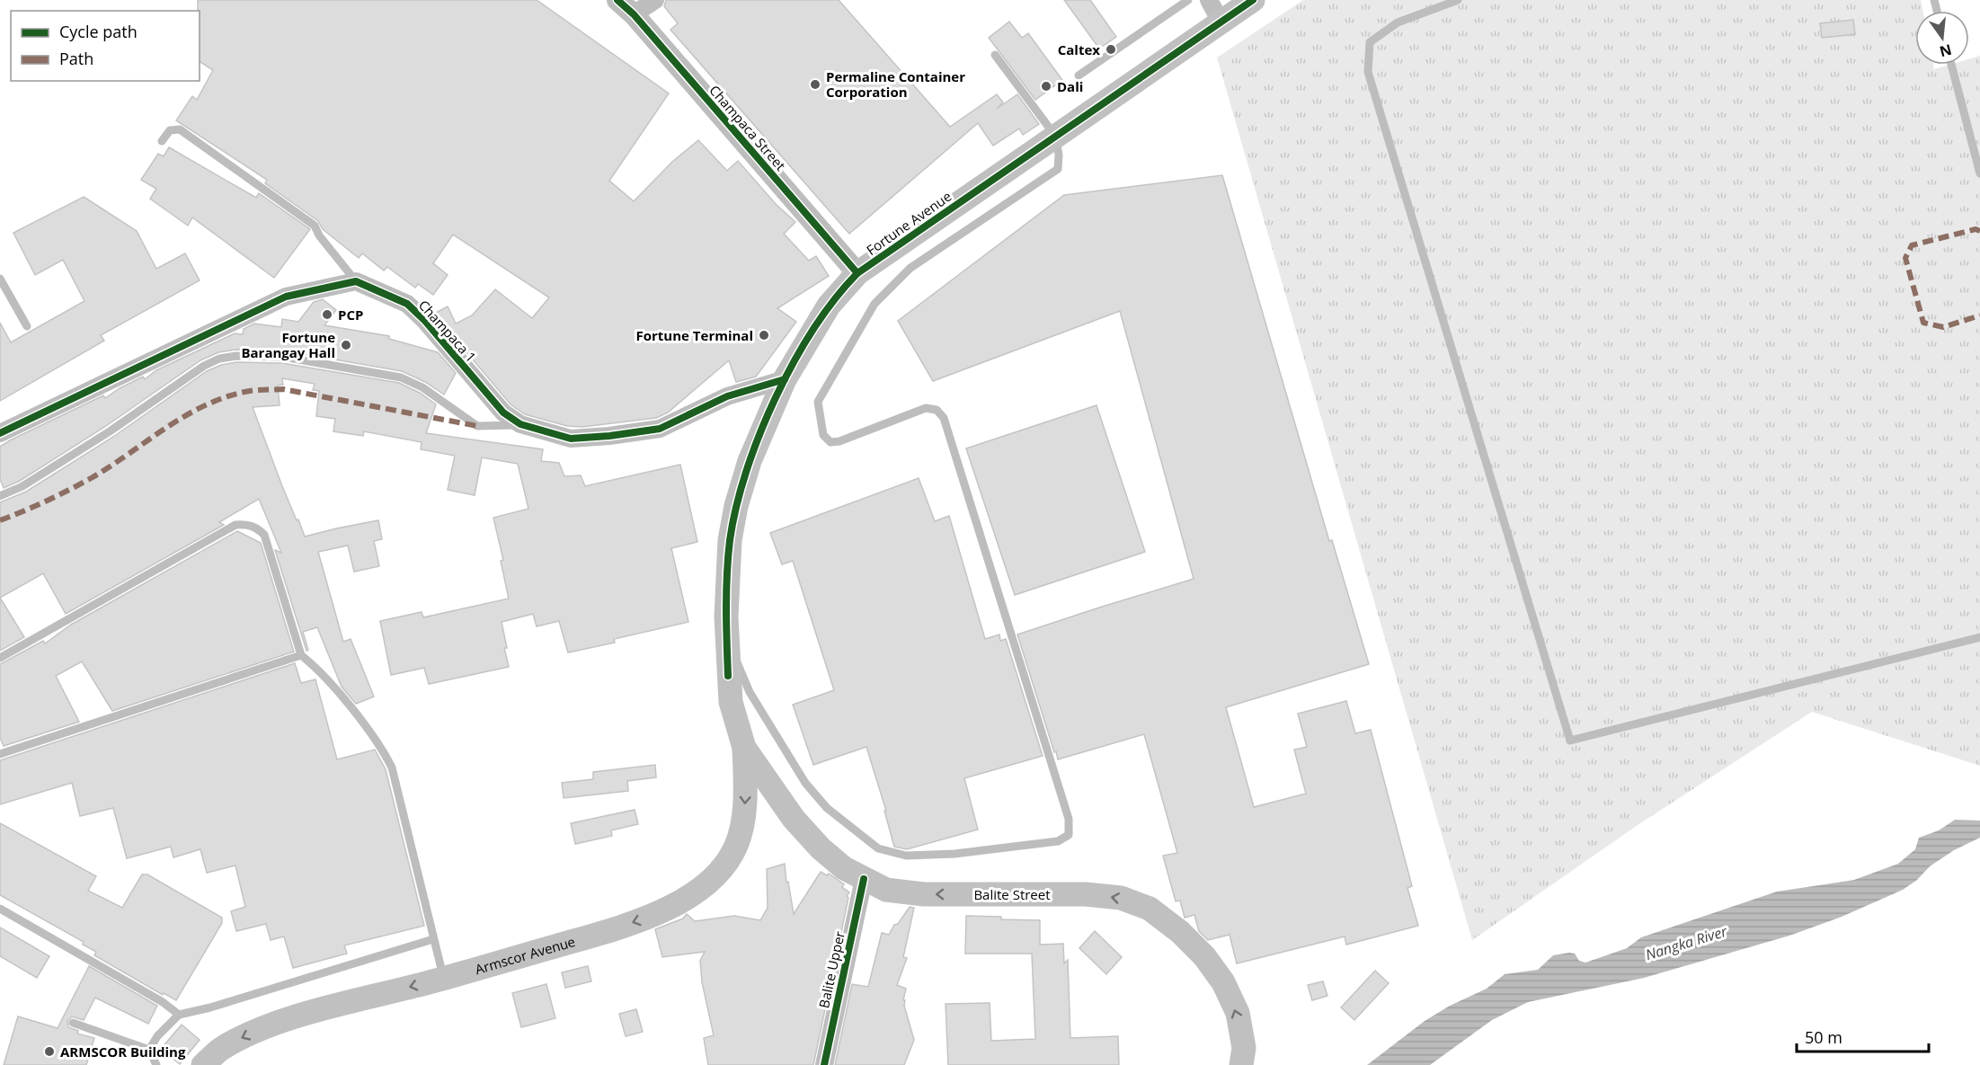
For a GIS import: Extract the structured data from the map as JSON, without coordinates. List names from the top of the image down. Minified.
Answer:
{"streets":{"main road":["Fortune Avenue","Balite Street","Armscor Avenue"],"street":["Champaca Street","Champaca 1","Balite Upper"]},"crossings":[["Champaca Street","Fortune Avenue"],["Fortune Avenue","Champaca 1"],["Fortune Avenue","Balite Street"],["Fortune Avenue","Armscor Avenue"],["Balite Street","Armscor Avenue"],["Balite Street","Balite Upper"]],"one_way":["Balite Street","Armscor Avenue"],"water":["Nangka River"],"places":["Caltex","Permaline Container Corporation","Dali","PCP","Fortune Terminal","Fortune Barangay Hall","ARMSCOR Building"],"legend":["Cycle path","Path"],"scale_bar":"50 m","north":"bottom"}
